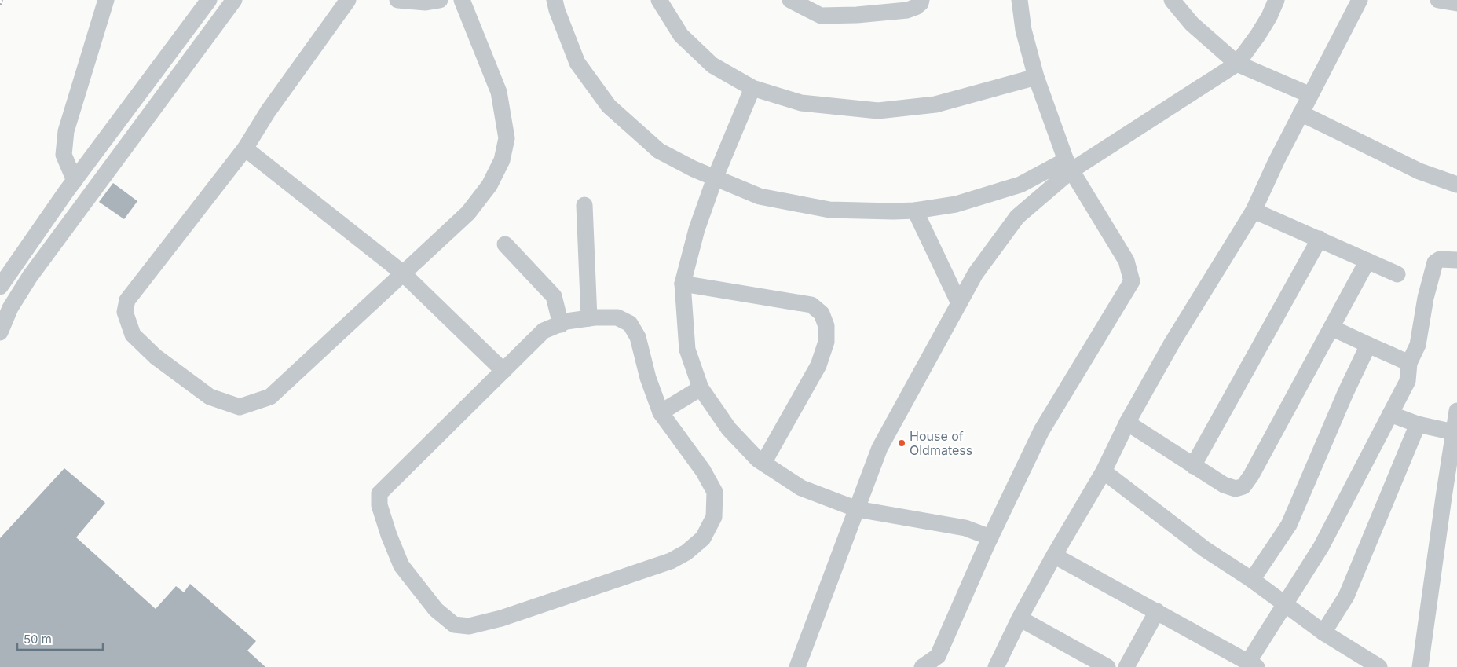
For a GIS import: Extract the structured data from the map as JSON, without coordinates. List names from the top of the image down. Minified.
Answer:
{"places":["House of Oldmatess"],"scale_bar":"50 m"}
